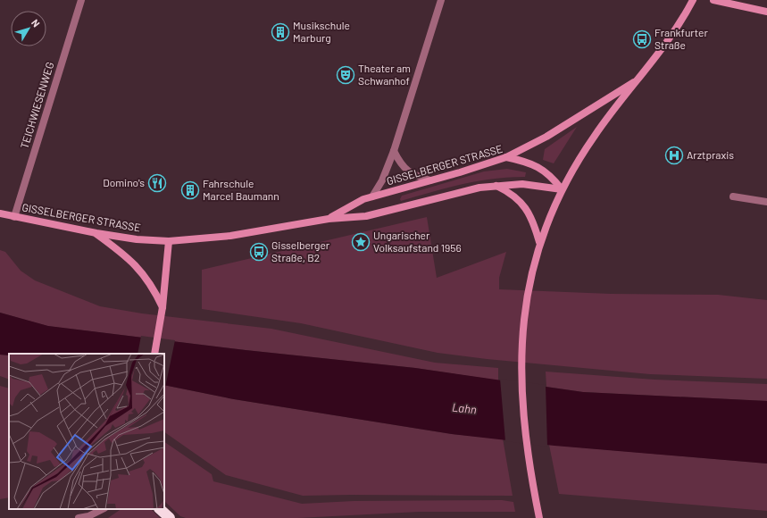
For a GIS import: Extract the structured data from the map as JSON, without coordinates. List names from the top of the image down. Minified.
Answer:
{"streets":{"main road":["GISSELBERGER STRASSE"],"street":["TEICHWIESENWEG"]},"crossings":[["TEICHWIESENWEG","GISSELBERGER STRASSE"]],"water":["Lahn"],"places":{"building":["Musikschule Marburg","Fahrschule Marcel Baumann"],"bus stop":["Frankfurter Straße","Gisselberger Straße, B2"],"theatre":["Theater am Schwanhof"],"hospital":["Arztpraxis"],"restaurant":["Domino's"],"place":["Ungarischer Volksaufstand 1956"]},"north":"top right"}
